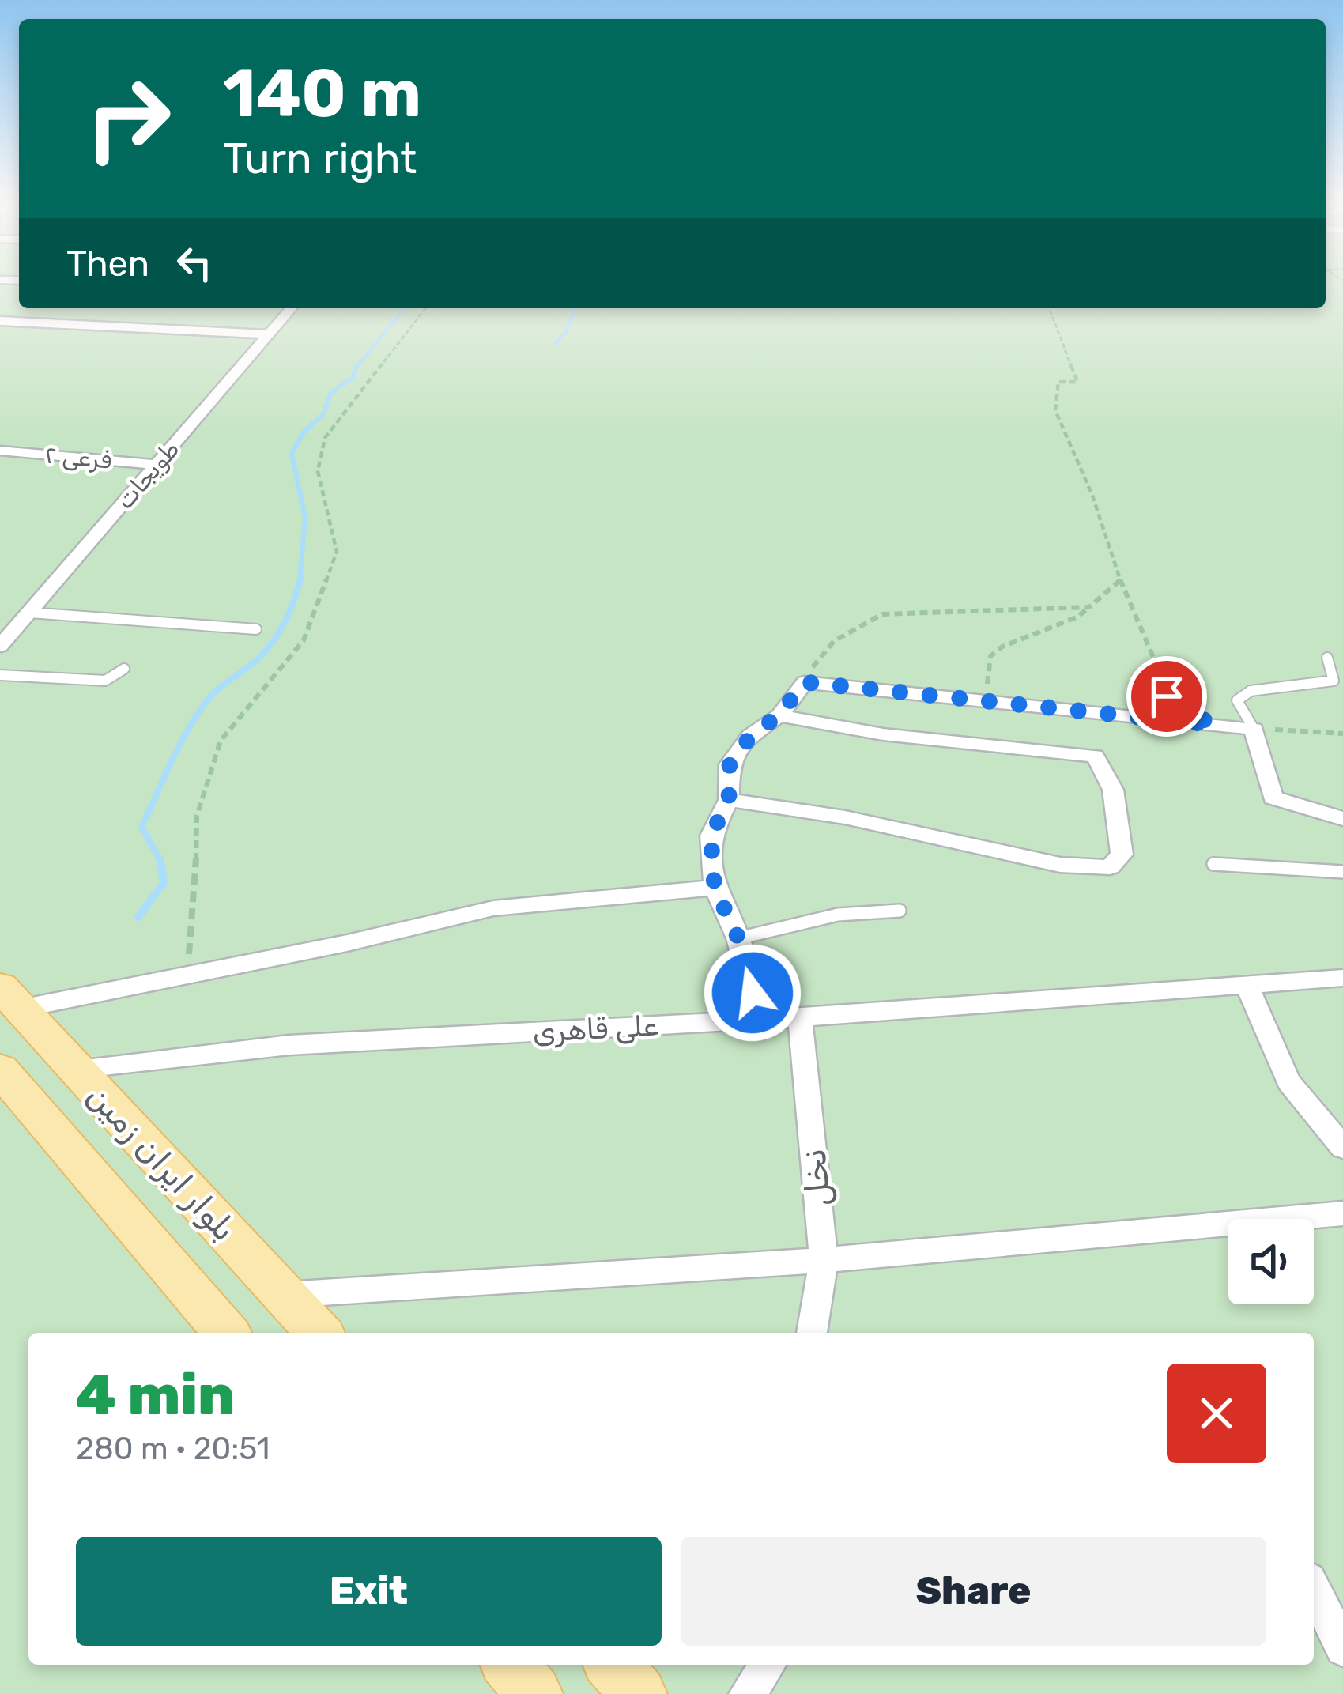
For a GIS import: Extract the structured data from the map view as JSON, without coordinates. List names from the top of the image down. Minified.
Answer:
{"streets":{"main road":["بلوار ایران زمین"],"street":["فرعی ۲","طویجات","علی قاهری","نخل"]},"crossings":[["فرعی ۲","طویجات"],["علی قاهری","بلوار ایران زمین"],["علی قاهری","نخل"]],"page":{"turn":["140 m","Turn right"],"then":"Then","heading":["4 min","280 m · 20:51"],"buttons":["Exit","Share"]}}
